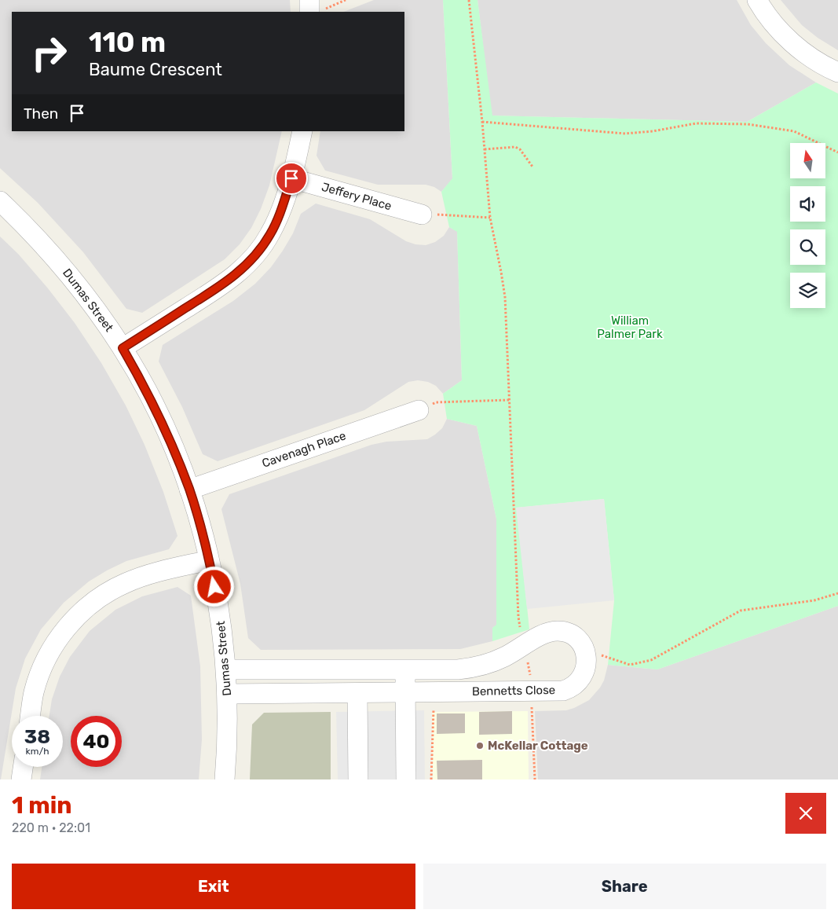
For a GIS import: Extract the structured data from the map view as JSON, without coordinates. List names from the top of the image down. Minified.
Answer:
{"streets":{"street":["Jeffery Place","Dumas Street","Cavenagh Place","Bennetts Close"]},"crossings":[["Dumas Street","Cavenagh Place"],["Dumas Street","Bennetts Close"]],"parks":["William Palmer Park"],"places":["McKellar Cottage"],"north":"top","page":{"turn":["110 m","Baume Crescent"],"then":"Then","speed":"38 km/h","limit":"40","heading":["1 min","220 m · 22:01"],"buttons":["Exit","Share"]}}
